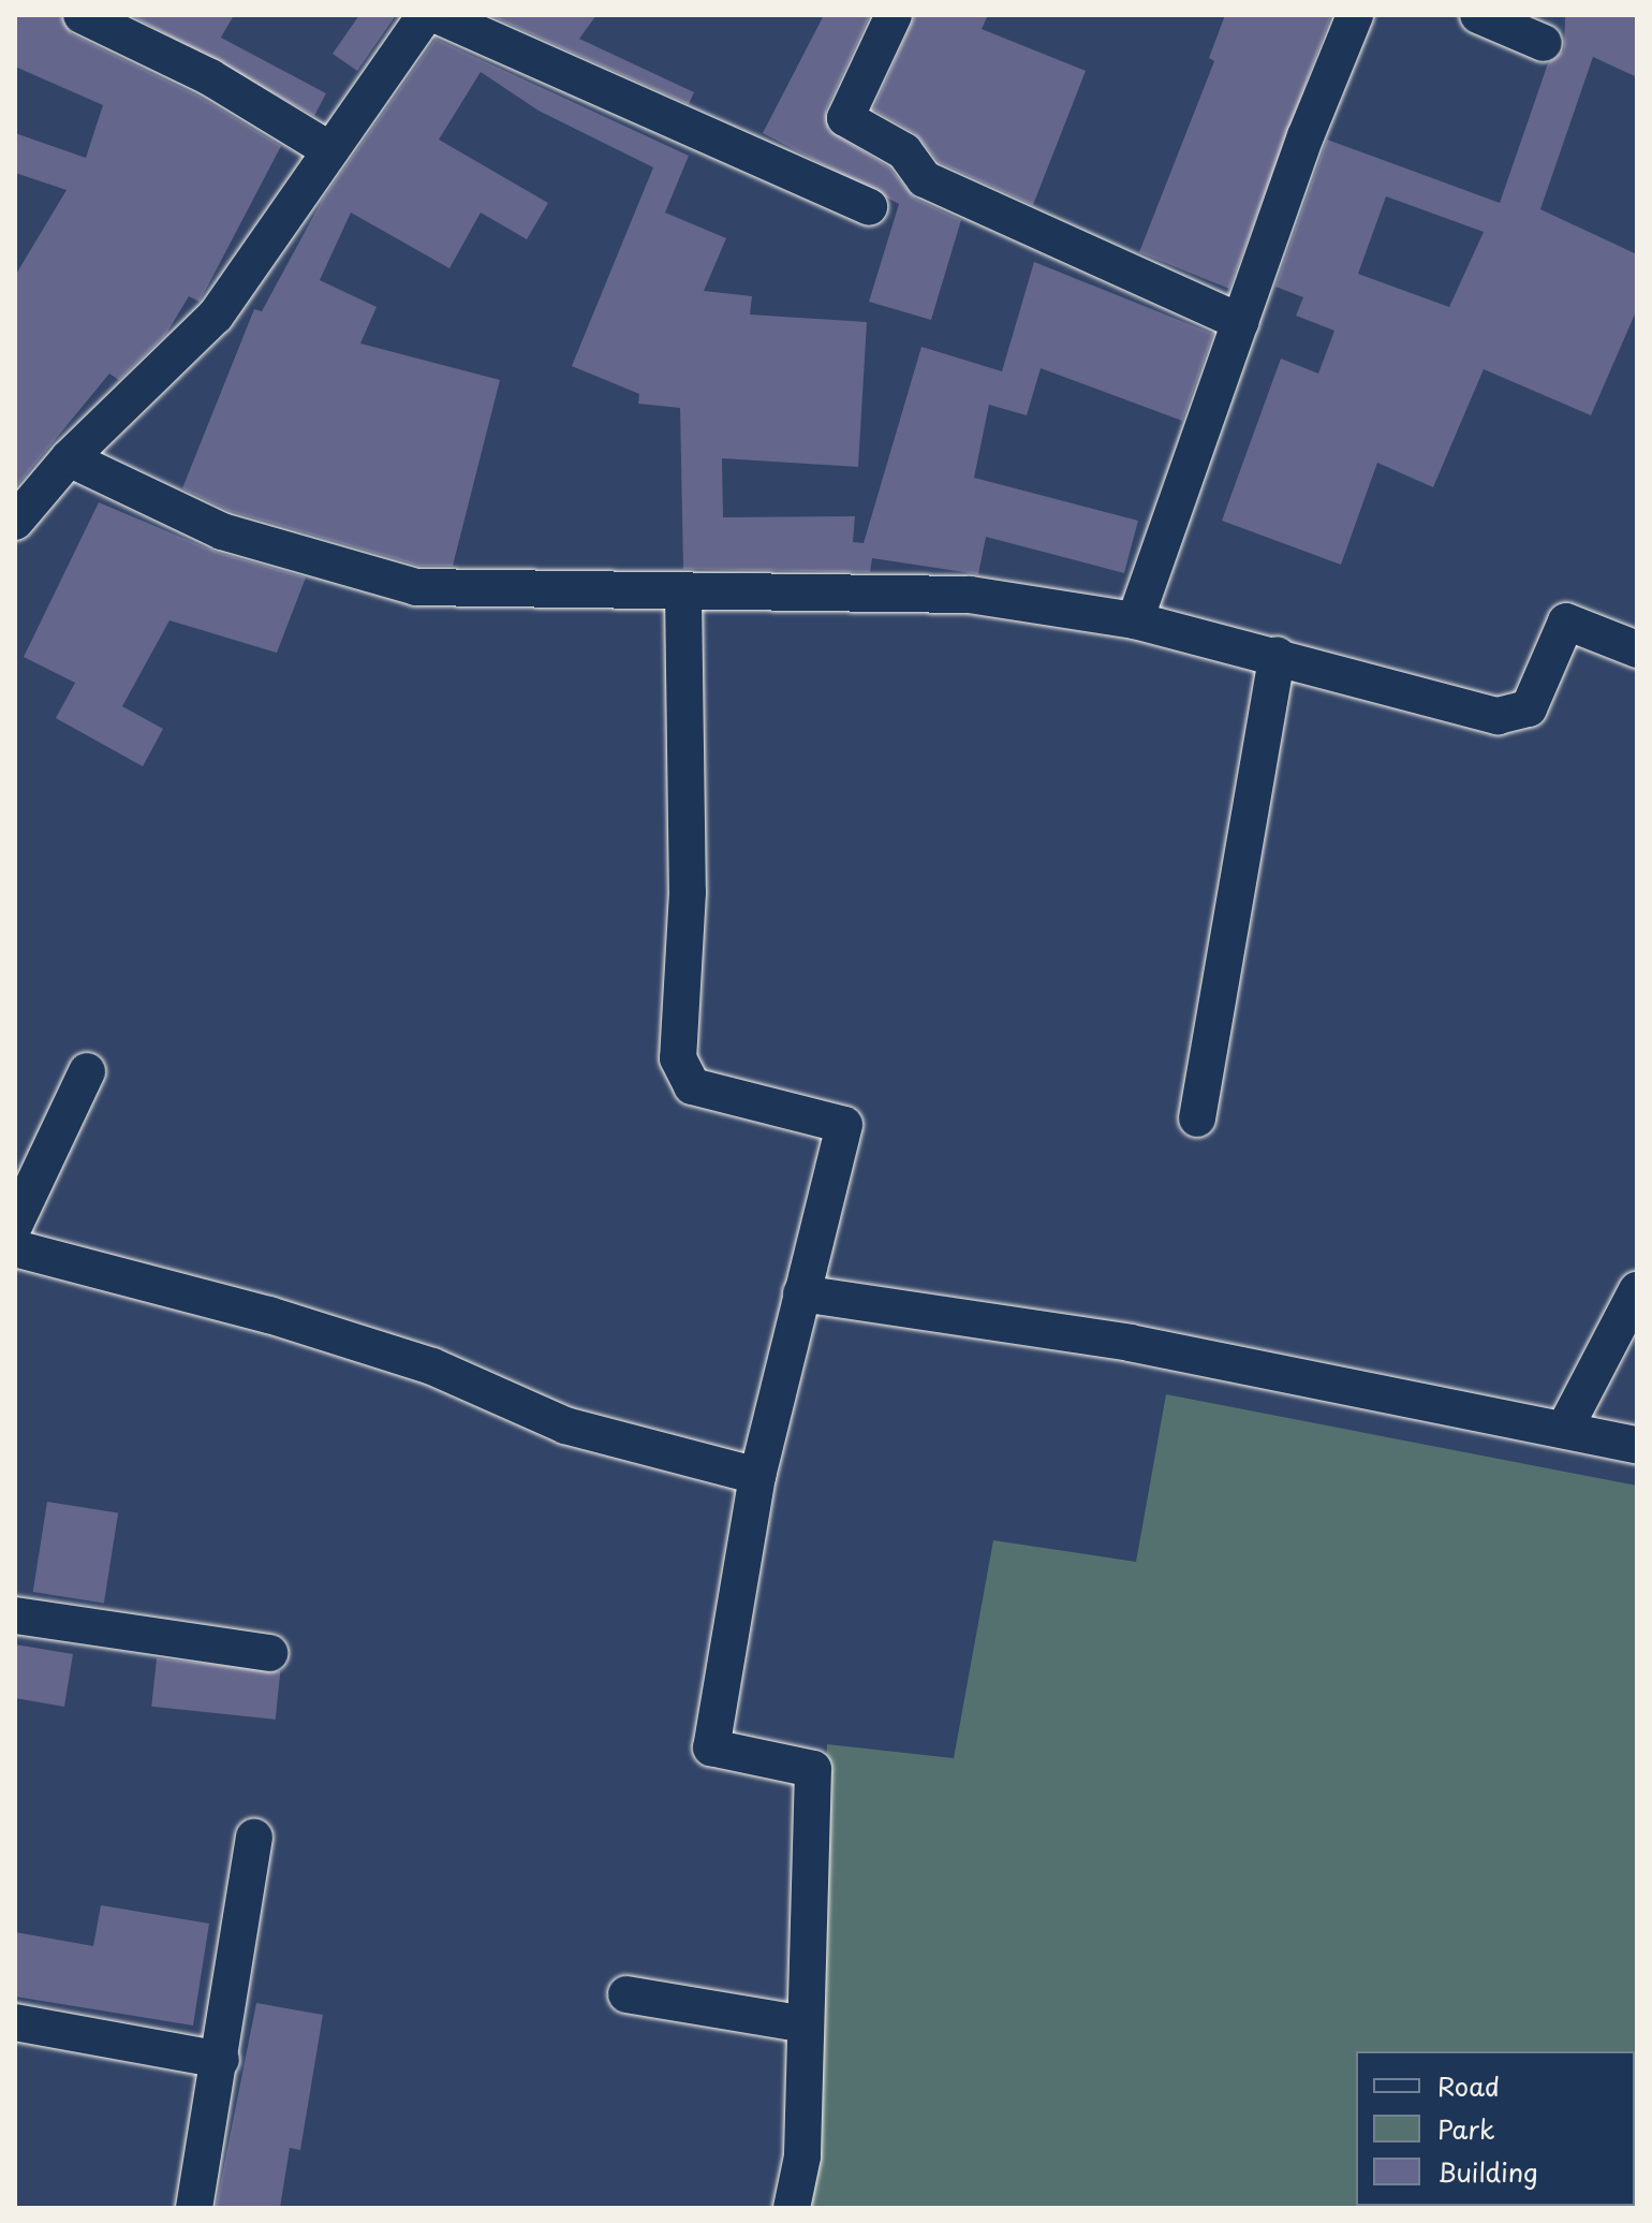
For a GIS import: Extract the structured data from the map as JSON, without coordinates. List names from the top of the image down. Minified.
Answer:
{"legend":["Road","Park","Building"]}
